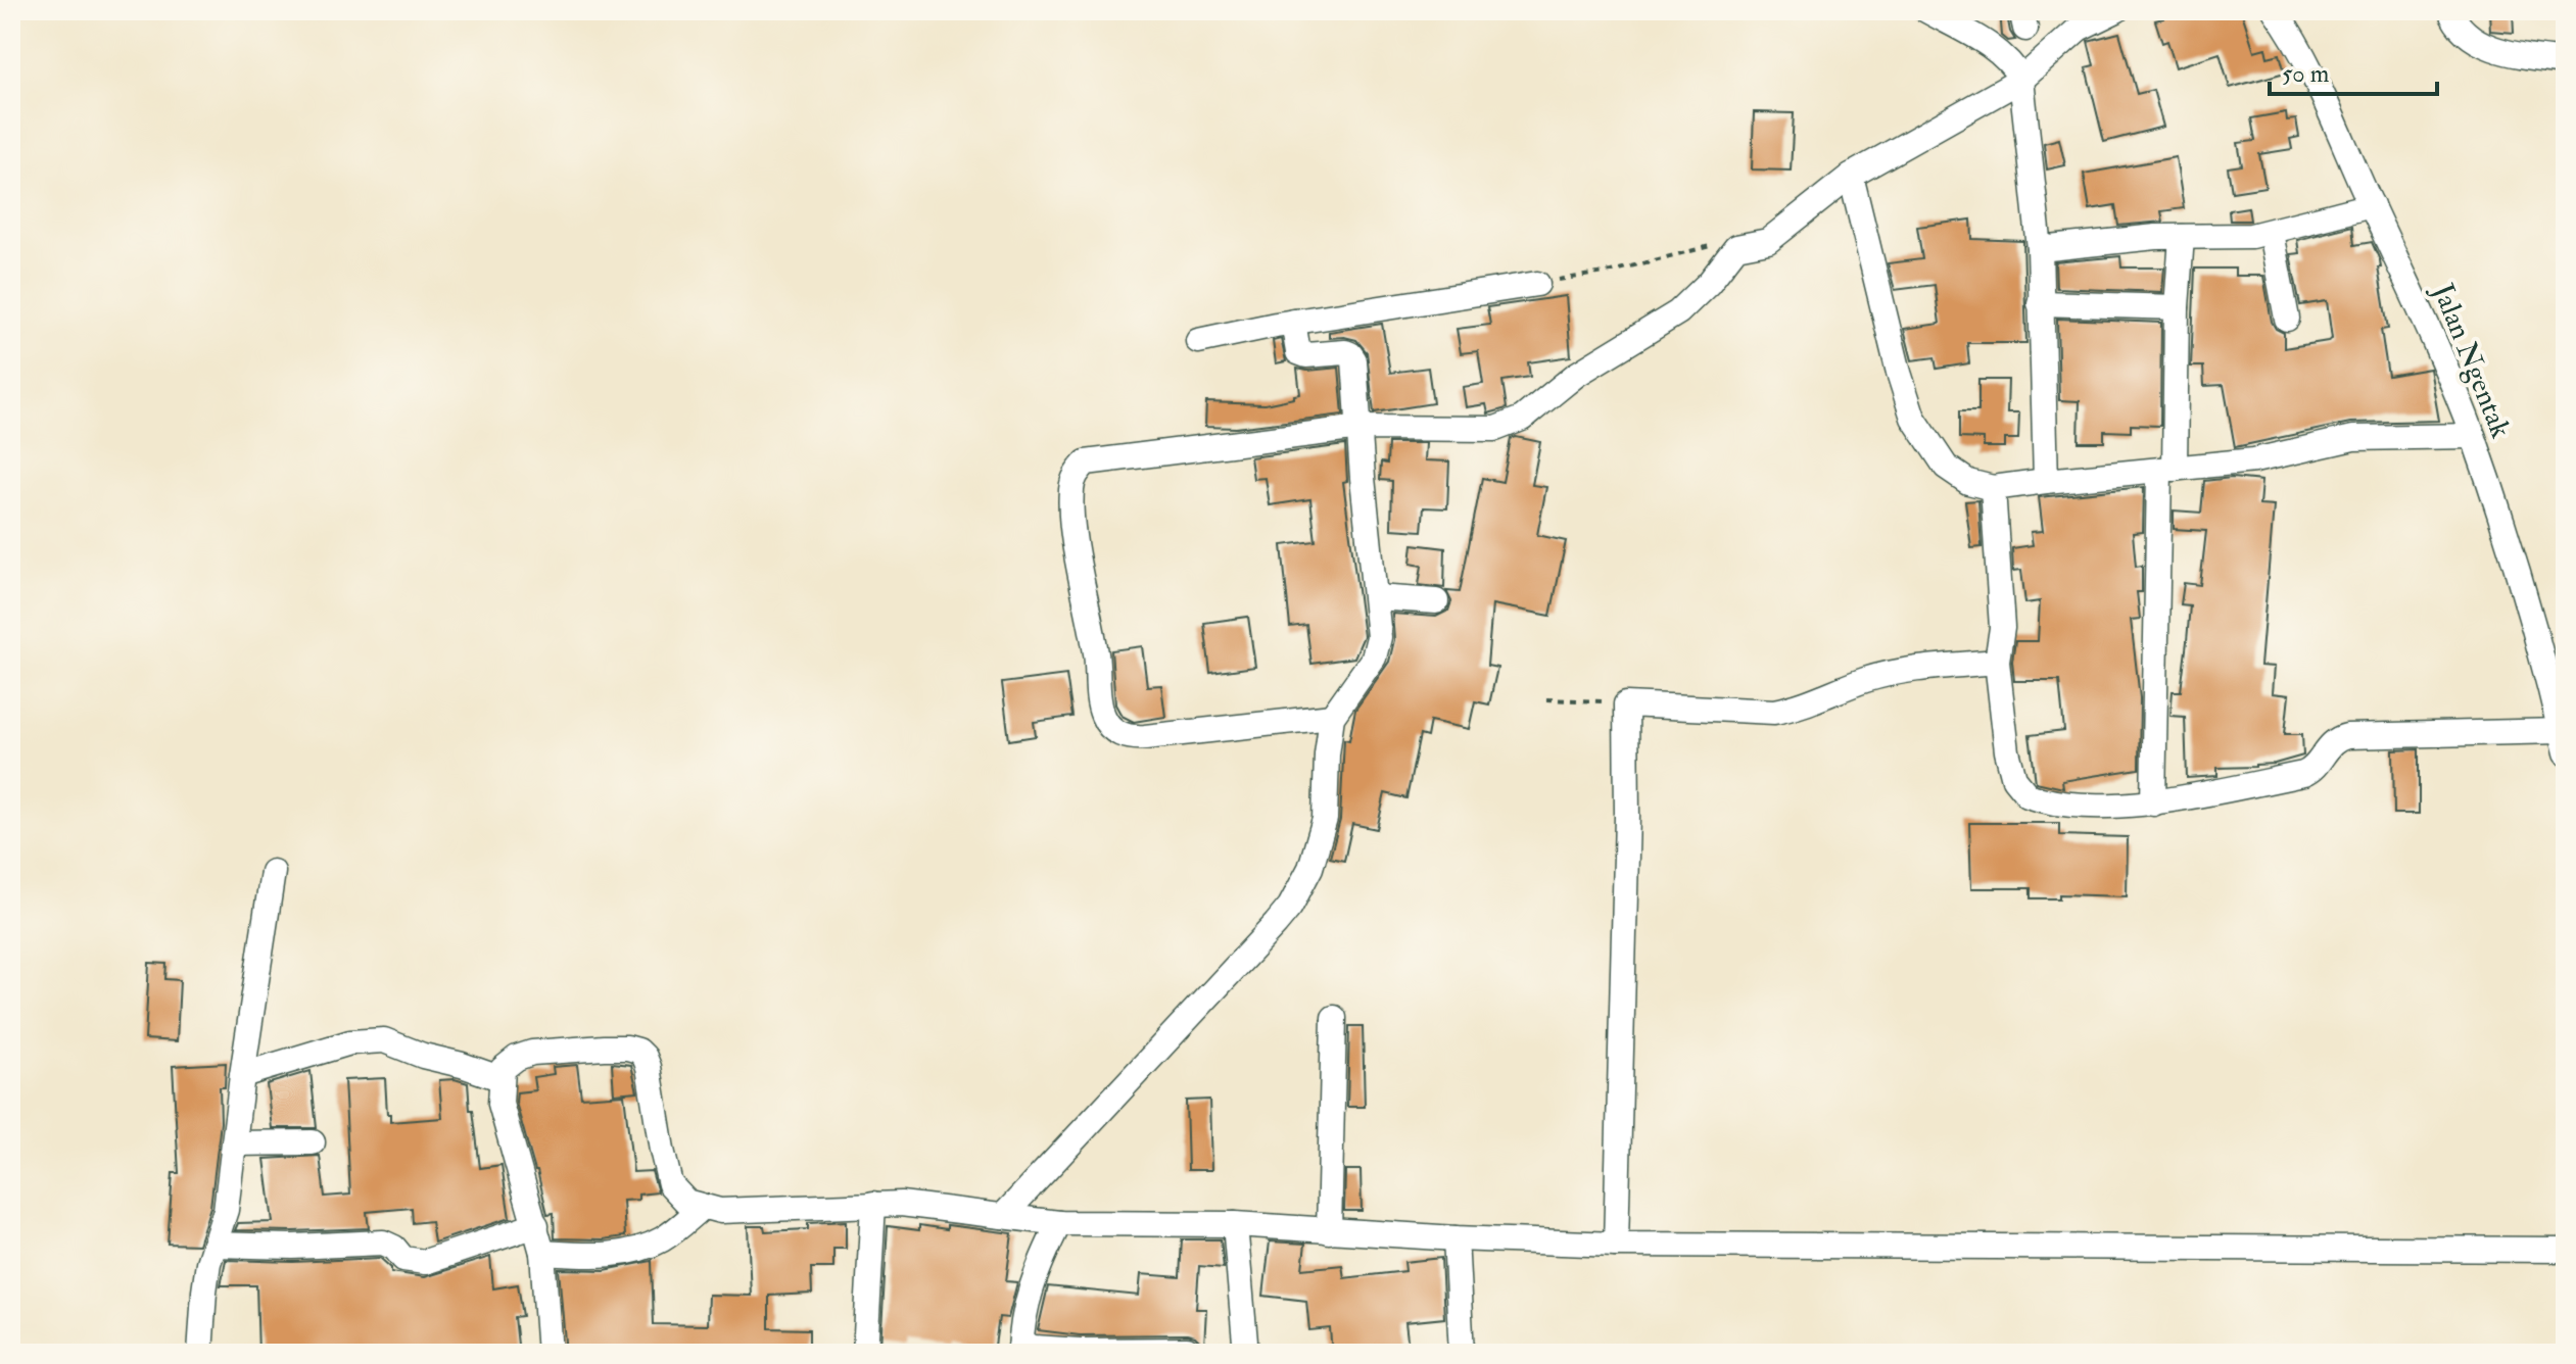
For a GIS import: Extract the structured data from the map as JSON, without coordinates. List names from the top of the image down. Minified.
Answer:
{"streets":{"street":["Jalan Ngentak"]},"scale_bar":"50 m"}
